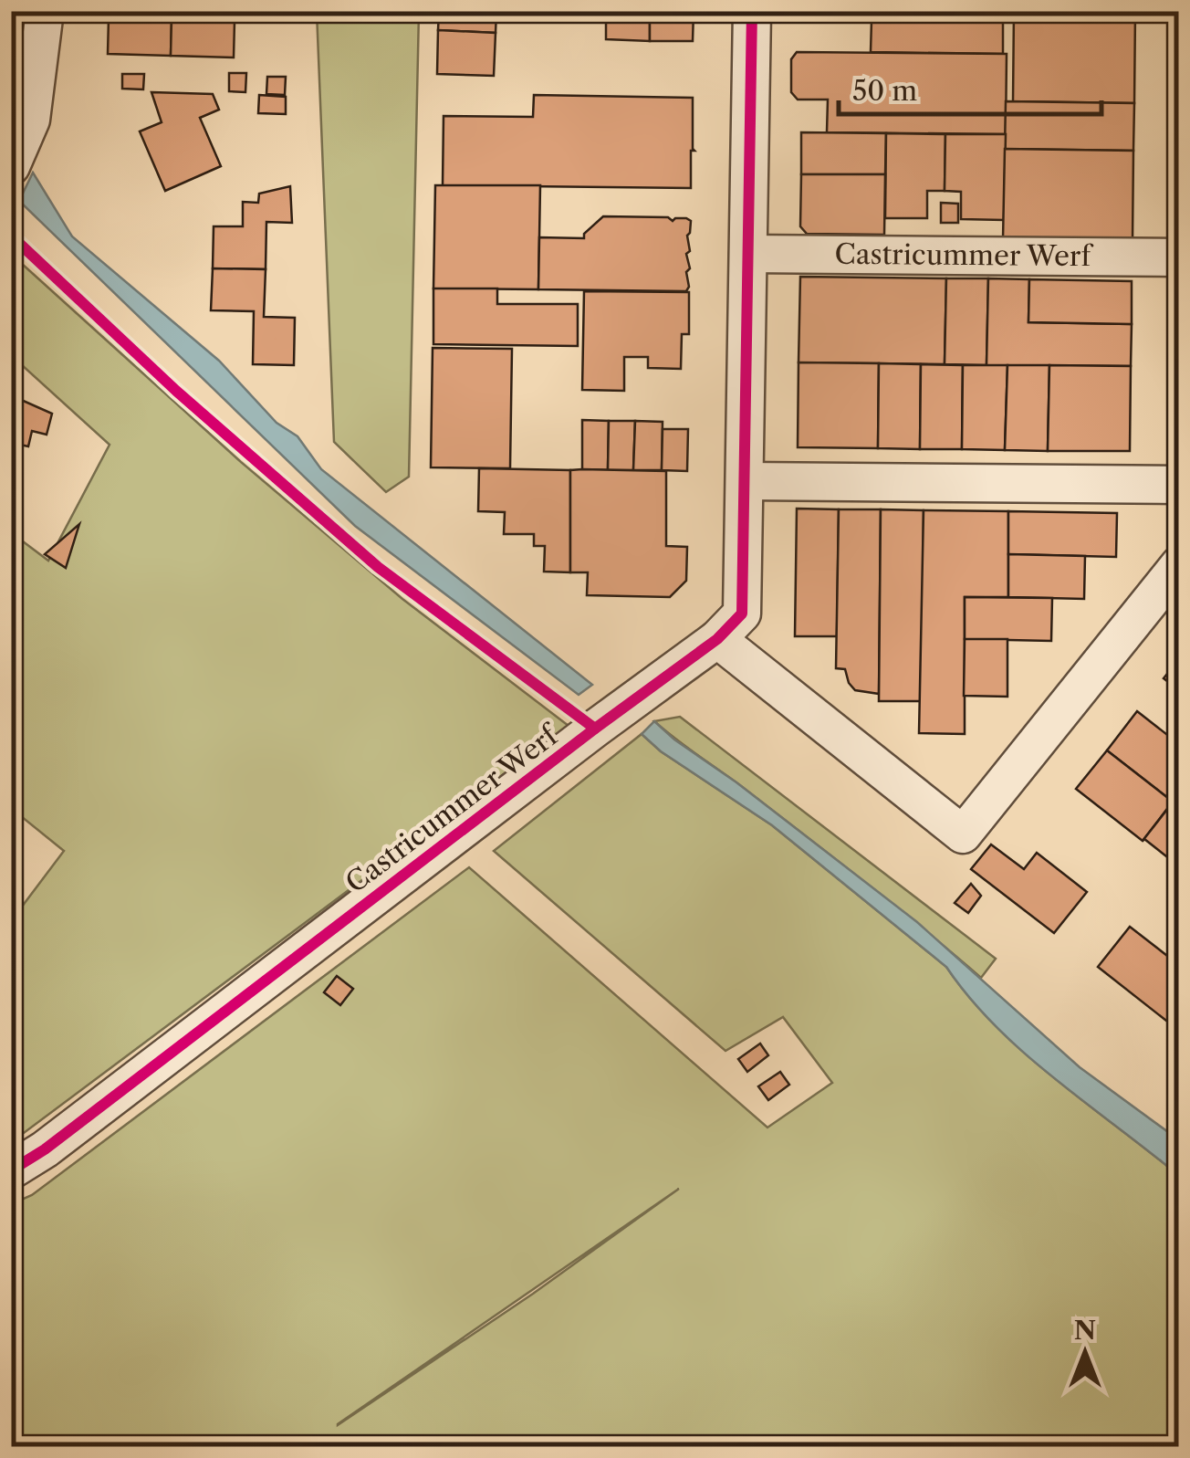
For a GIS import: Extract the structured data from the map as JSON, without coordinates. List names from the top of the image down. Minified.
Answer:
{"streets":{"street":["Castricummer Werf"]},"scale_bar":"50 m","north":"top"}
